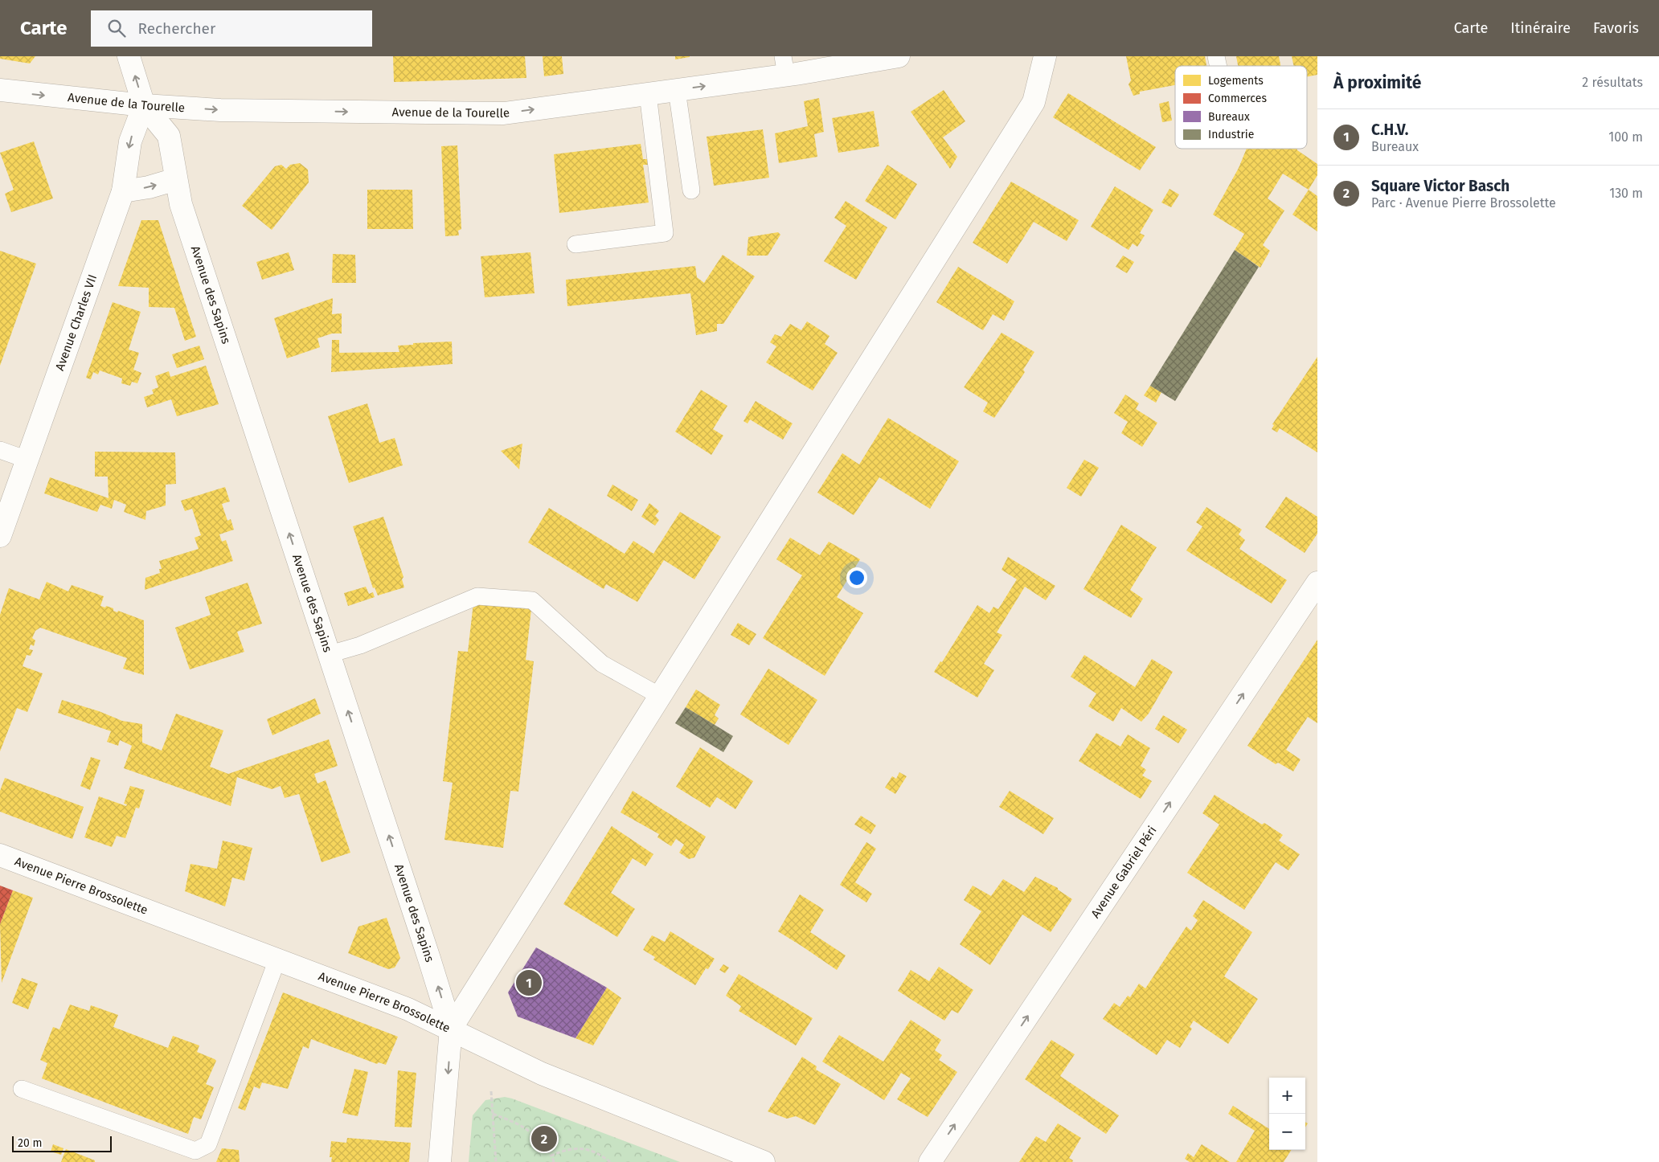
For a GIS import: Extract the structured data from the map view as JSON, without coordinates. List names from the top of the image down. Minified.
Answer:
{"streets":{"street":["Avenue de la Tourelle","Avenue des Sapins","Avenue Charles VII","Avenue Gabriel Péri","Avenue Pierre Brossolette"]},"crossings":[["Avenue de la Tourelle","Avenue des Sapins"],["Avenue de la Tourelle","Avenue Charles VII"],["Avenue des Sapins","Avenue Charles VII"],["Avenue des Sapins","Avenue Pierre Brossolette"]],"one_way":["Avenue de la Tourelle","Avenue Gabriel Péri"],"legend":["Logements","Commerces","Bureaux","Industrie"],"scale_bar":"20 m","page":{"header":"Carte","search":"Rechercher","nav":["Carte","Itinéraire","Favoris"],"heading":["À proximité","2 résultats"],"list":[{"mark":"1","name":"C.H.V.","note":"Bureaux","value":"100 m"},{"mark":"2","name":"Square Victor Basch","note":"Parc · Avenue Pierre Brossolette","value":"130 m"}],"pins":["1","2"],"map_buttons":["+","−"],"scale":"20 m"}}
